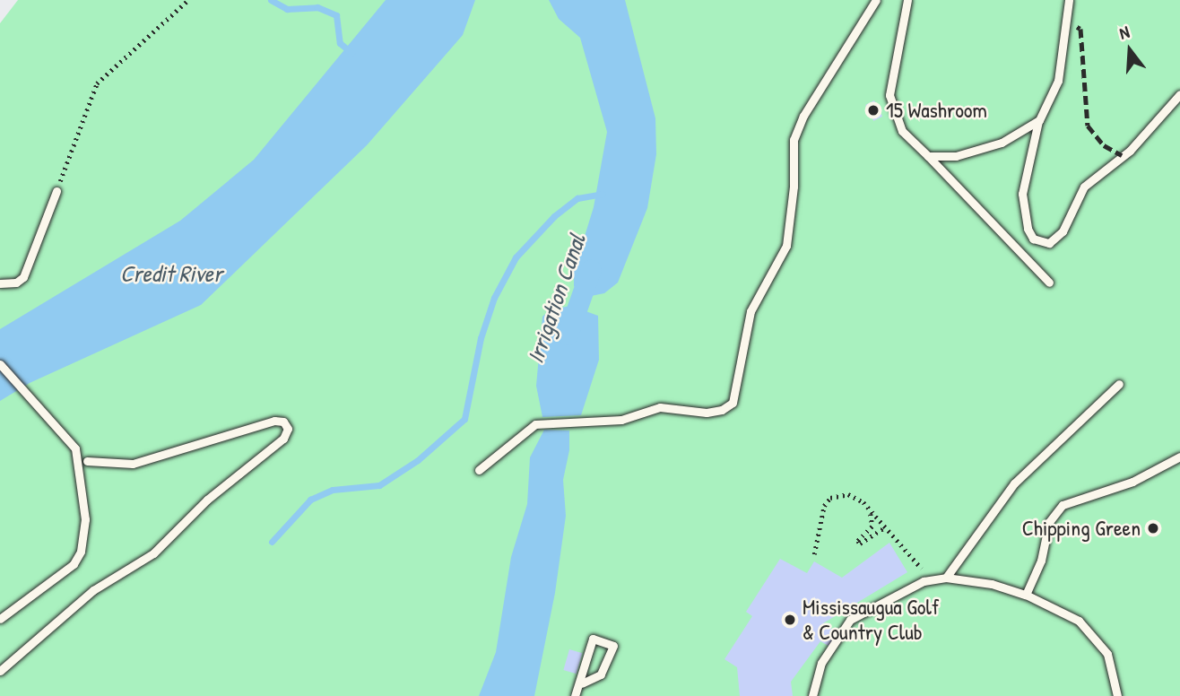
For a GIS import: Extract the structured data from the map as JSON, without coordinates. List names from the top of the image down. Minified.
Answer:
{"water":["Credit River","Irrigation Canal"],"places":["15 Washroom","Chipping Green","Mississaugua Golf & Country Club"],"north":"top"}
